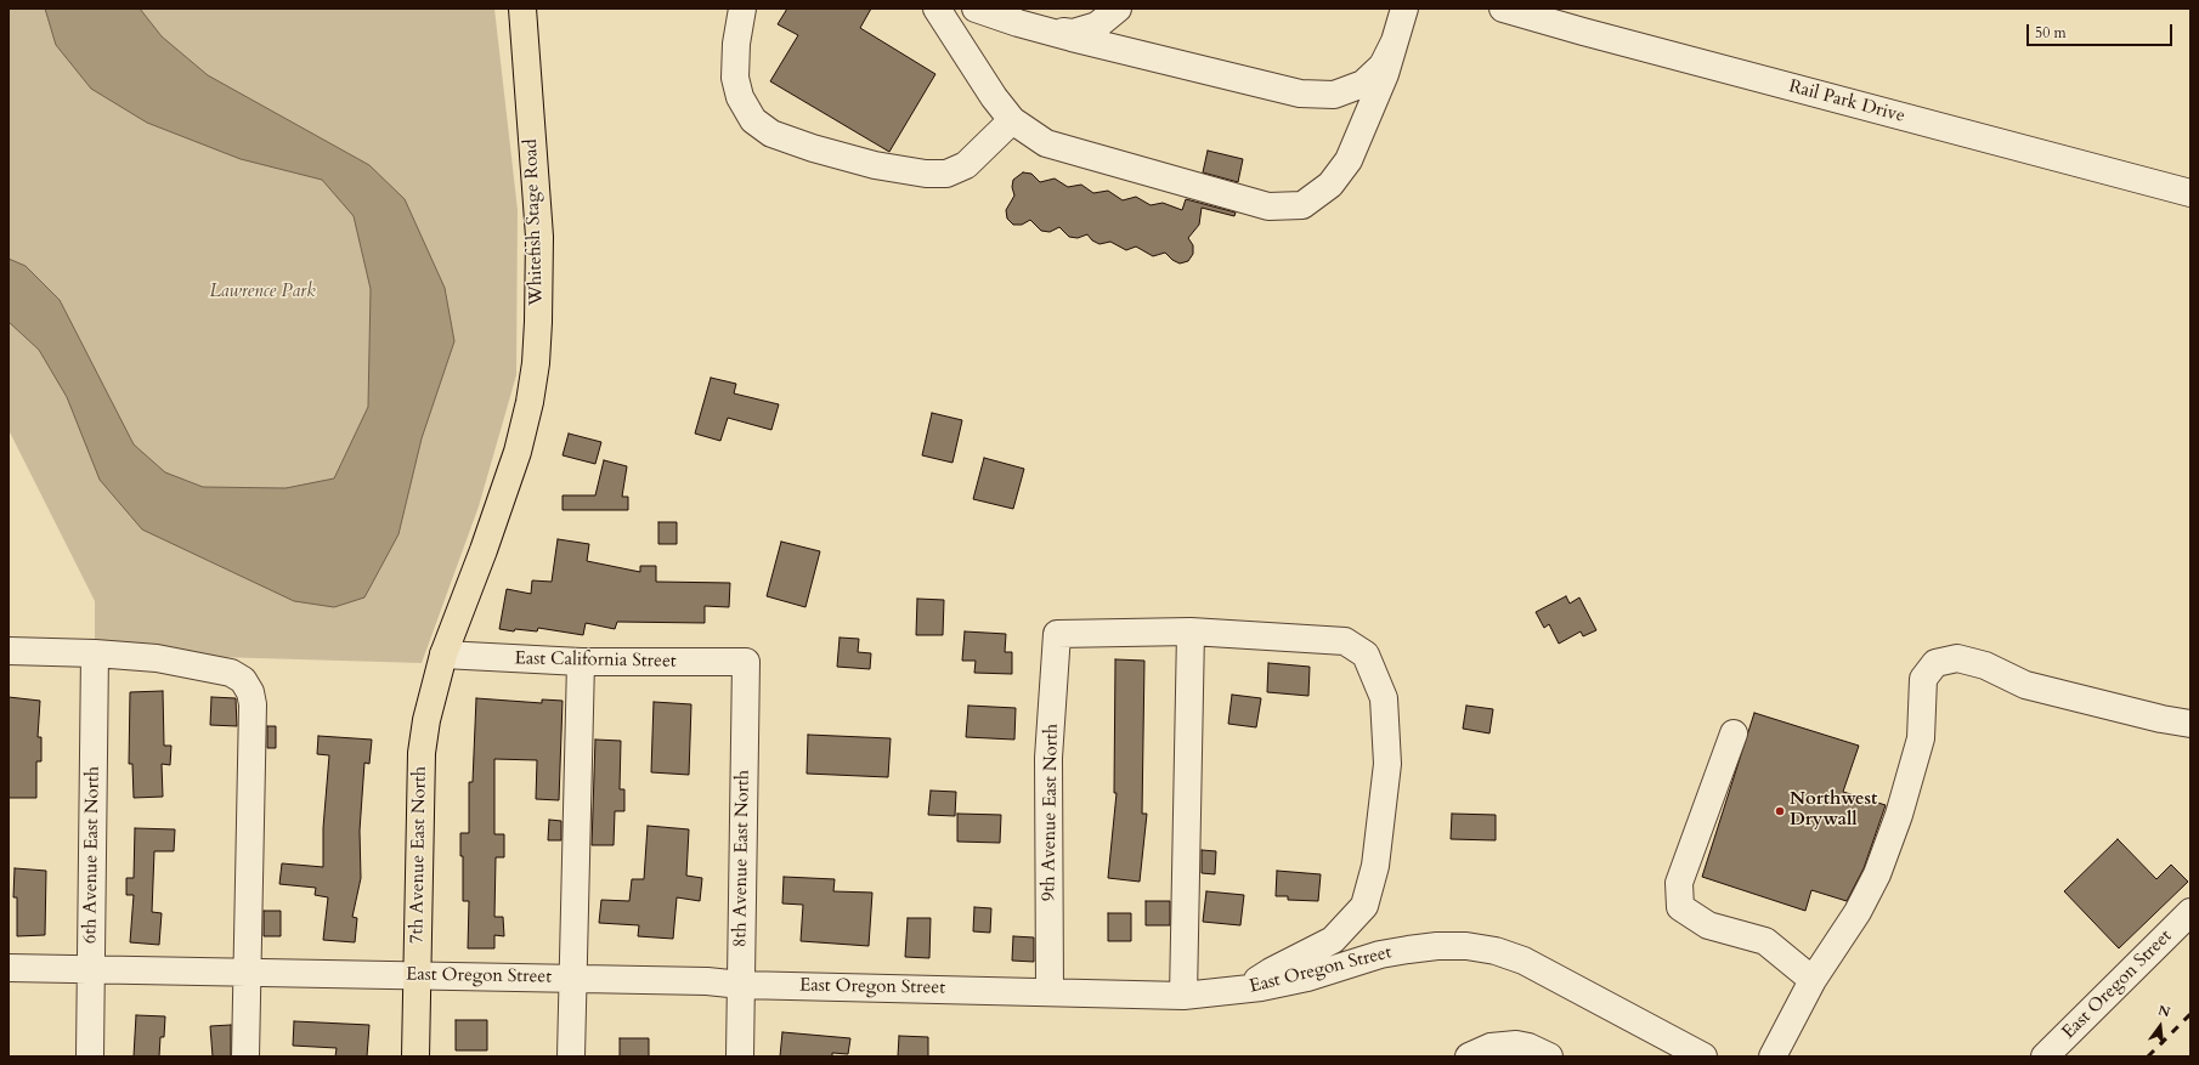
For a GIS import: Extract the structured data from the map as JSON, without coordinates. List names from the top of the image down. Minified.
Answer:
{"streets":{"main road":["Whitefish Stage Road","7th Avenue East North"],"street":["Rail Park Drive","East California Street","9th Avenue East North","6th Avenue East North","8th Avenue East North","East Oregon Street"]},"crossings":[["Whitefish Stage Road","East California Street"],["Whitefish Stage Road","7th Avenue East North"],["East California Street","7th Avenue East North"],["East California Street","8th Avenue East North"],["9th Avenue East North","East Oregon Street"],["6th Avenue East North","East Oregon Street"],["7th Avenue East North","East Oregon Street"],["8th Avenue East North","East Oregon Street"]],"parks":["Lawrence Park"],"places":["Northwest Drywall"],"scale_bar":"50 m","north":"top"}
